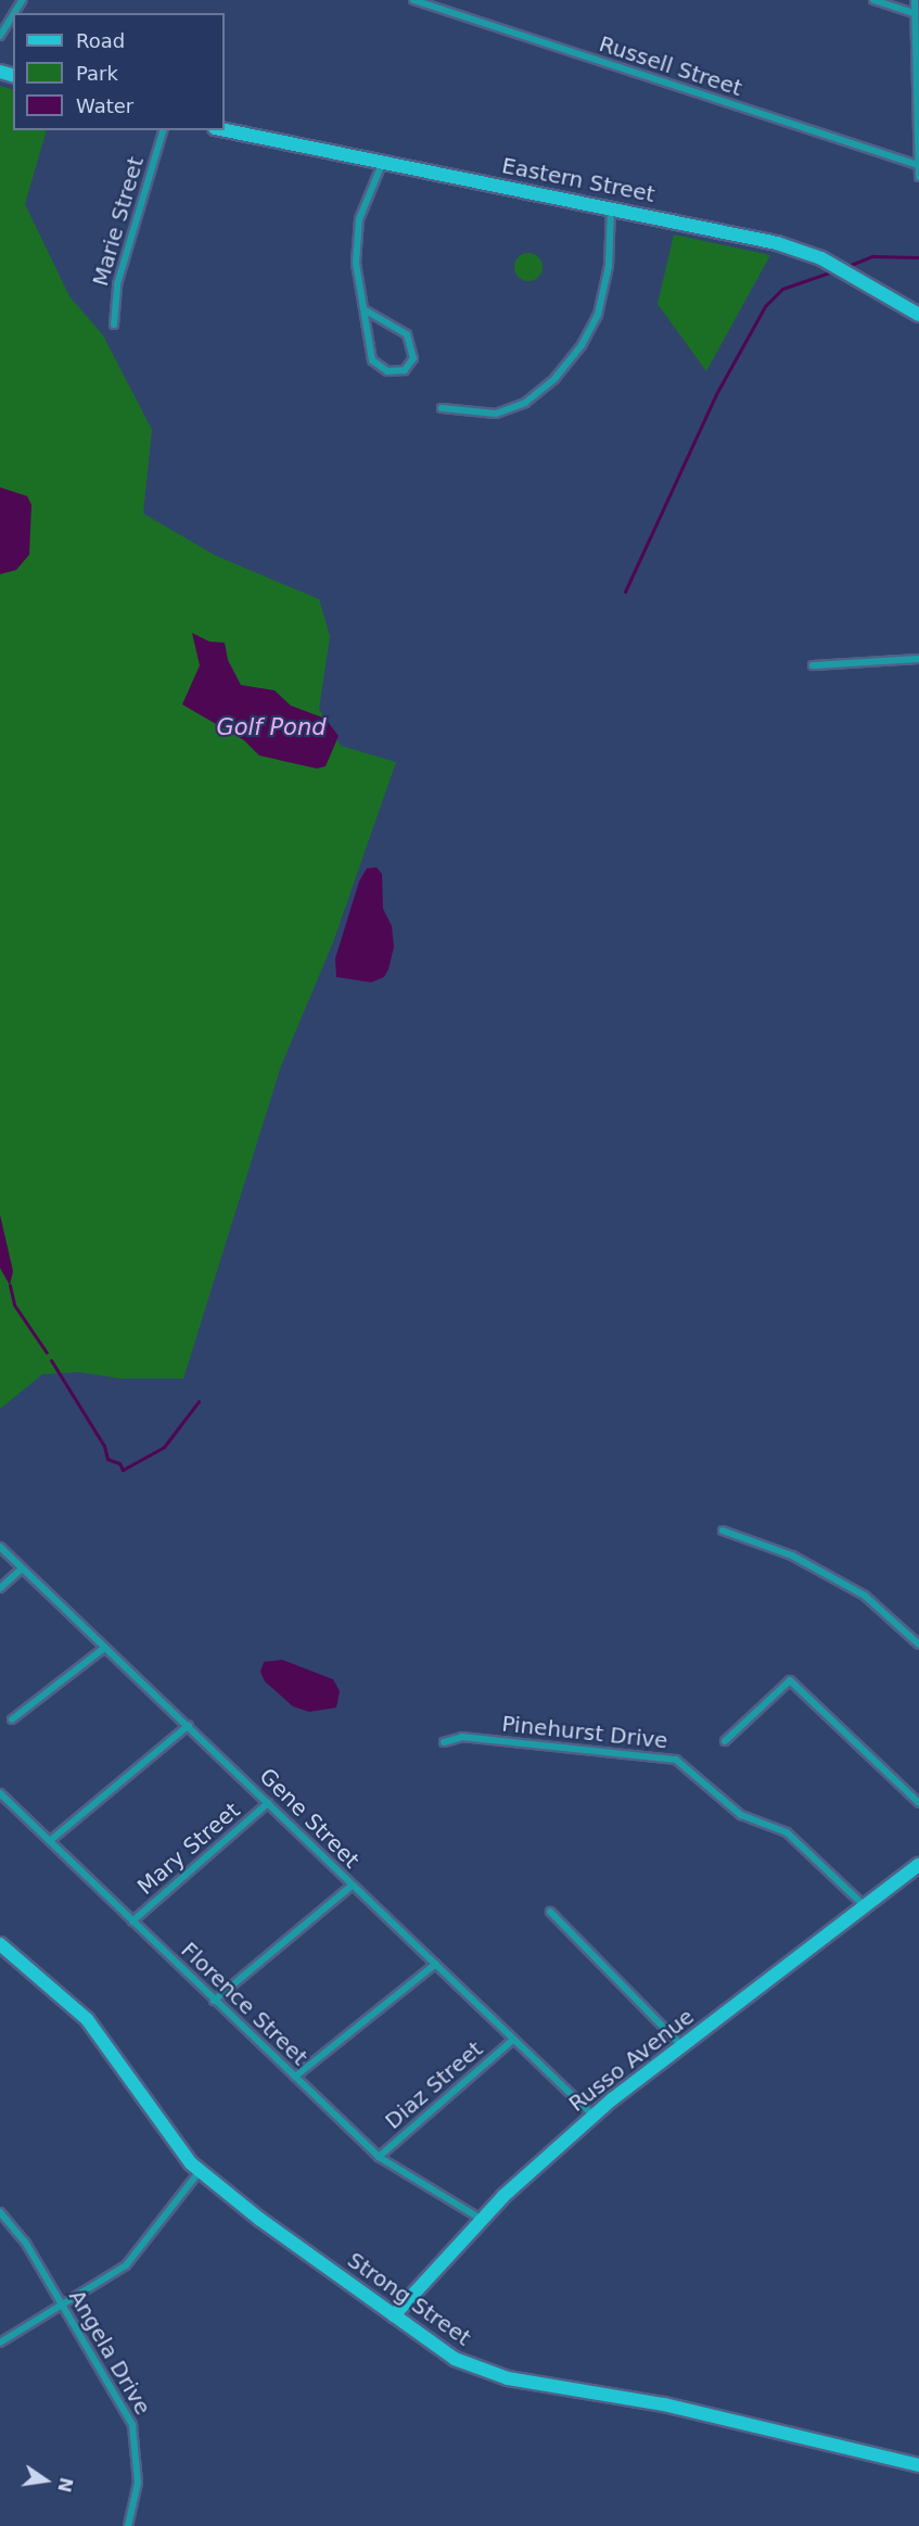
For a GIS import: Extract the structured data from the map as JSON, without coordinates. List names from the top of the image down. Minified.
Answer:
{"streets":{"street":["Russell Street","Eastern Street","Marie Street","Pinehurst Drive","Gene Street","Mary Street","Florence Street","Russo Avenue","Diaz Street","Strong Street","Angela Drive"]},"crossings":[["Pinehurst Drive","Russo Avenue"],["Gene Street","Mary Street"],["Gene Street","Russo Avenue"],["Gene Street","Diaz Street"],["Mary Street","Florence Street"],["Florence Street","Russo Avenue"],["Florence Street","Diaz Street"],["Russo Avenue","Strong Street"]],"water":["Golf Pond"],"legend":["Road","Park","Water"],"north":"right"}
